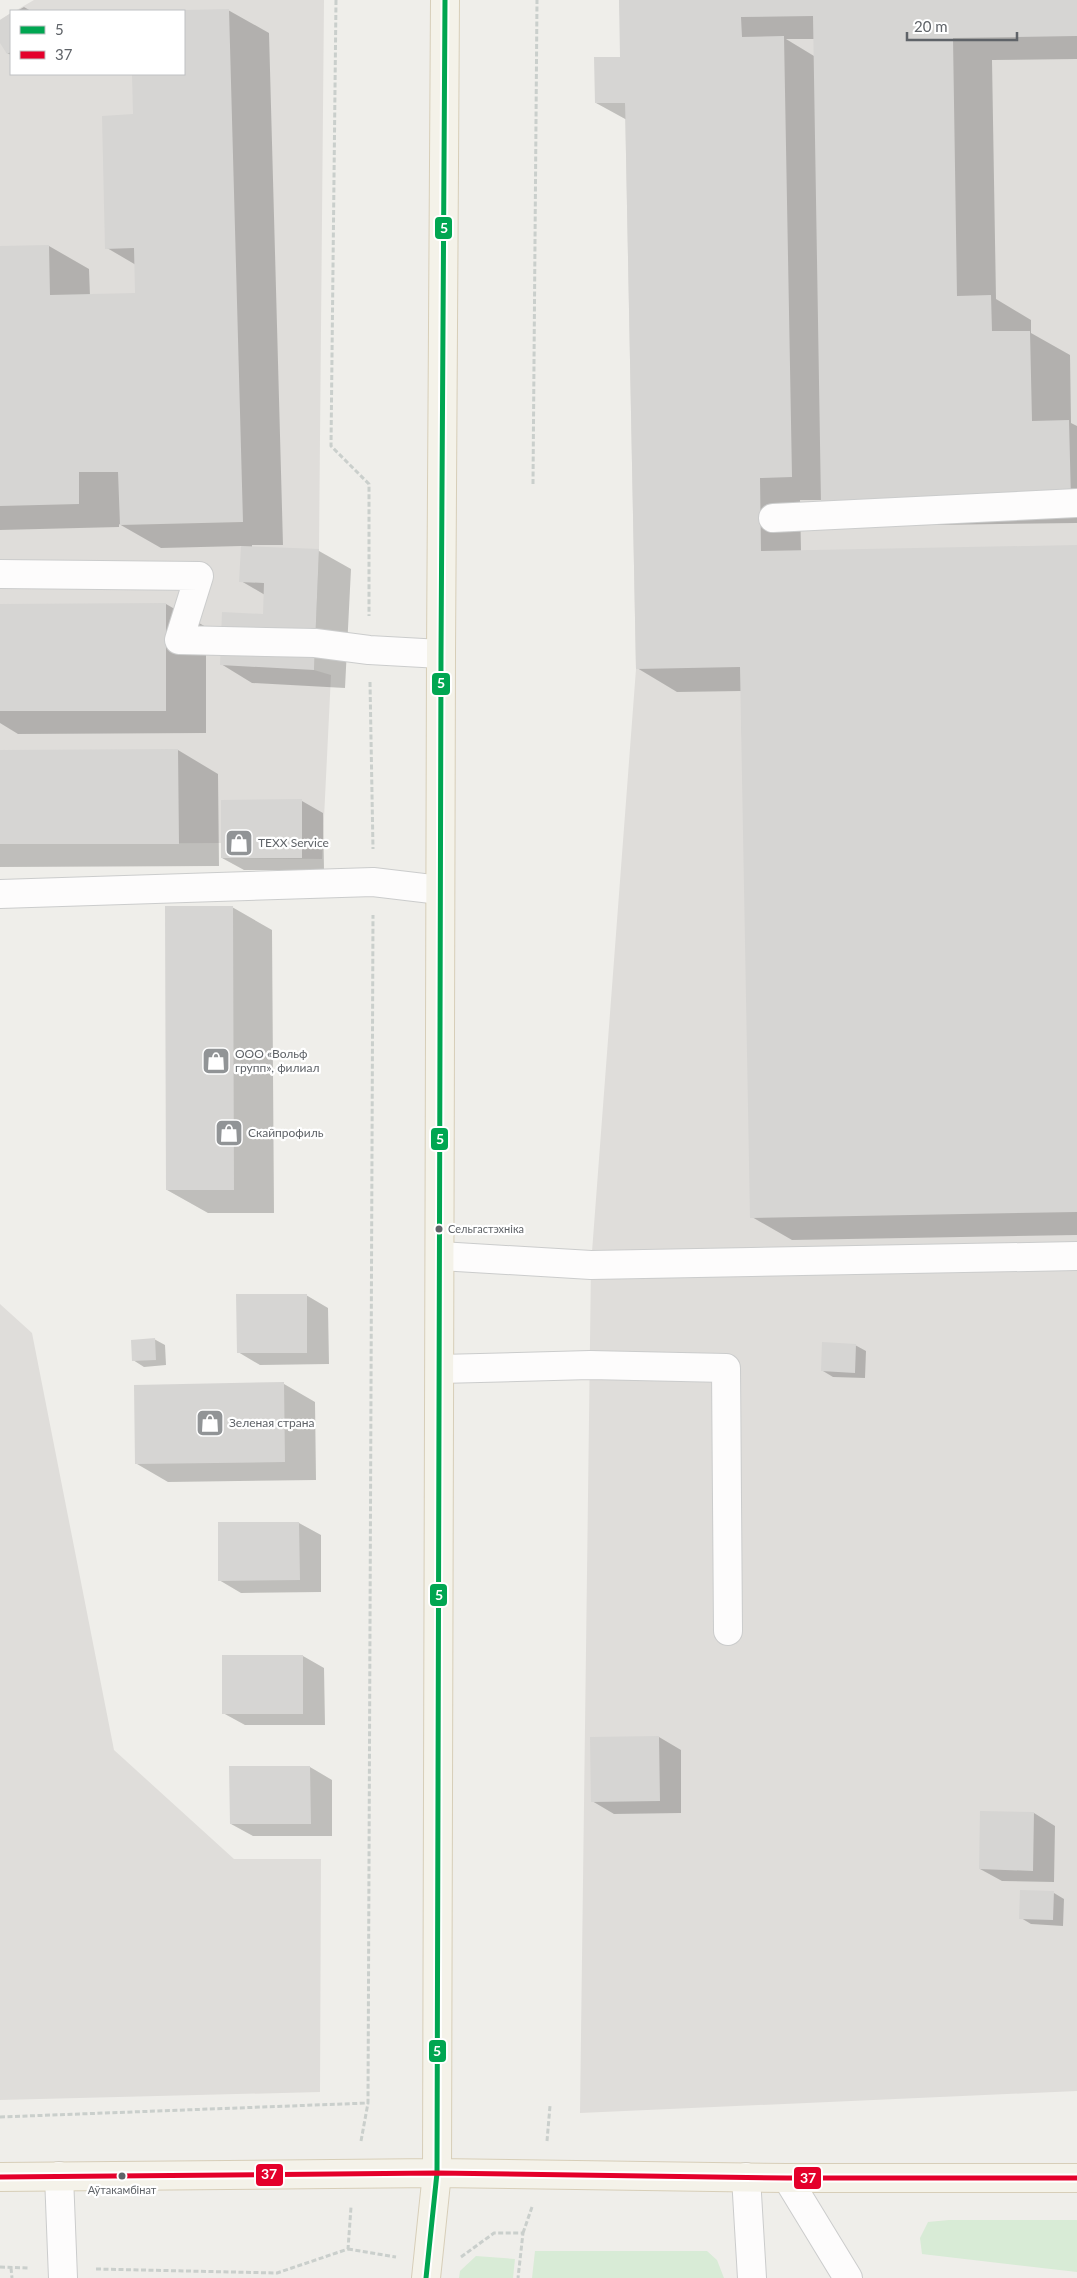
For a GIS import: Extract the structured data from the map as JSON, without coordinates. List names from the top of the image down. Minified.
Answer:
{"places":{"shop":["TEXX Service","ООО «Вольф групп», филиал","Скайпрофиль","Зеленая страна"],"other":["Сельгастэхніка","Аўтакамбінат"]},"lines":["transit line 5","transit line 37"],"legend":["5","37"],"scale_bar":"20 m"}
